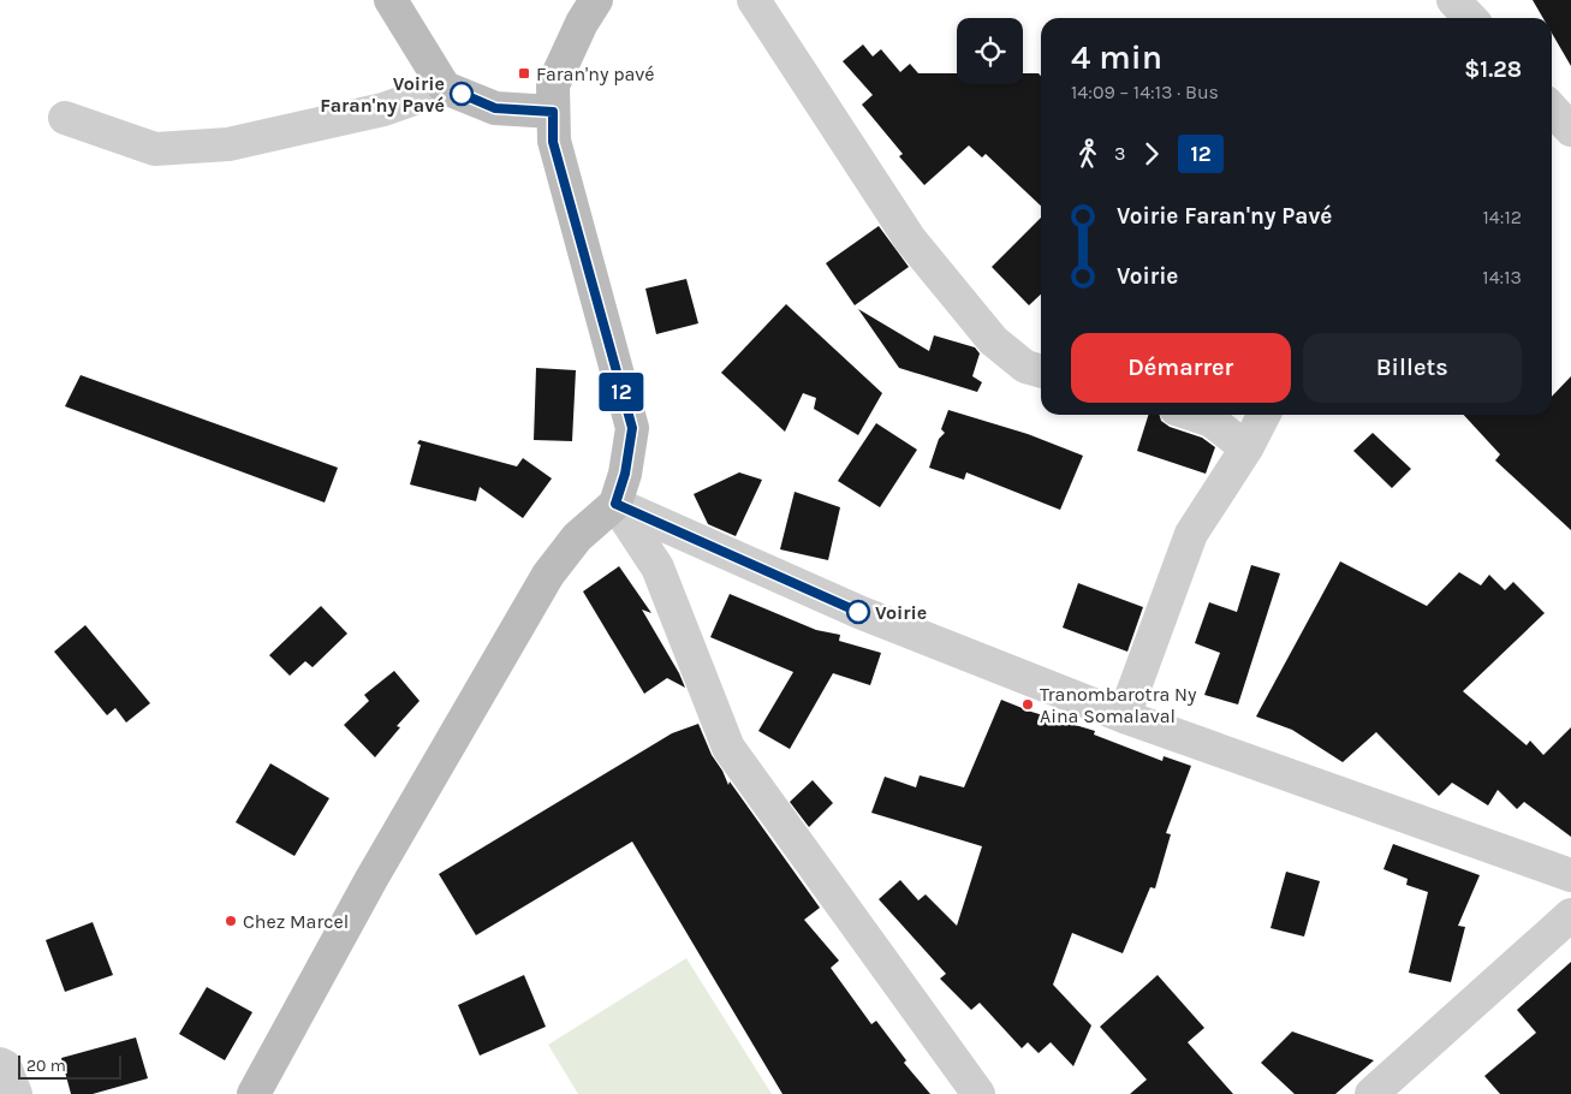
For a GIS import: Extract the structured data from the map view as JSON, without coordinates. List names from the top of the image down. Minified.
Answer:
{"places":{"transit":["Faran'ny pavé"],"other":["Voirie Faran'ny Pavé","Voirie","Tranombarotra Ny Aina Somalaval","Chez Marcel"]},"lines":["bus line 12"],"scale_bar":"20 m","page":{"on_map":"12","heading":["4 min","14:09 – 14:13 · Bus","$1.28"],"legs":["3","12"],"list":[{"name":"Voirie Faran'ny Pavé","value":"14:12"},{"name":"Voirie","value":"14:13"}],"buttons":["Démarrer","Billets"],"scale":"20 m"}}
